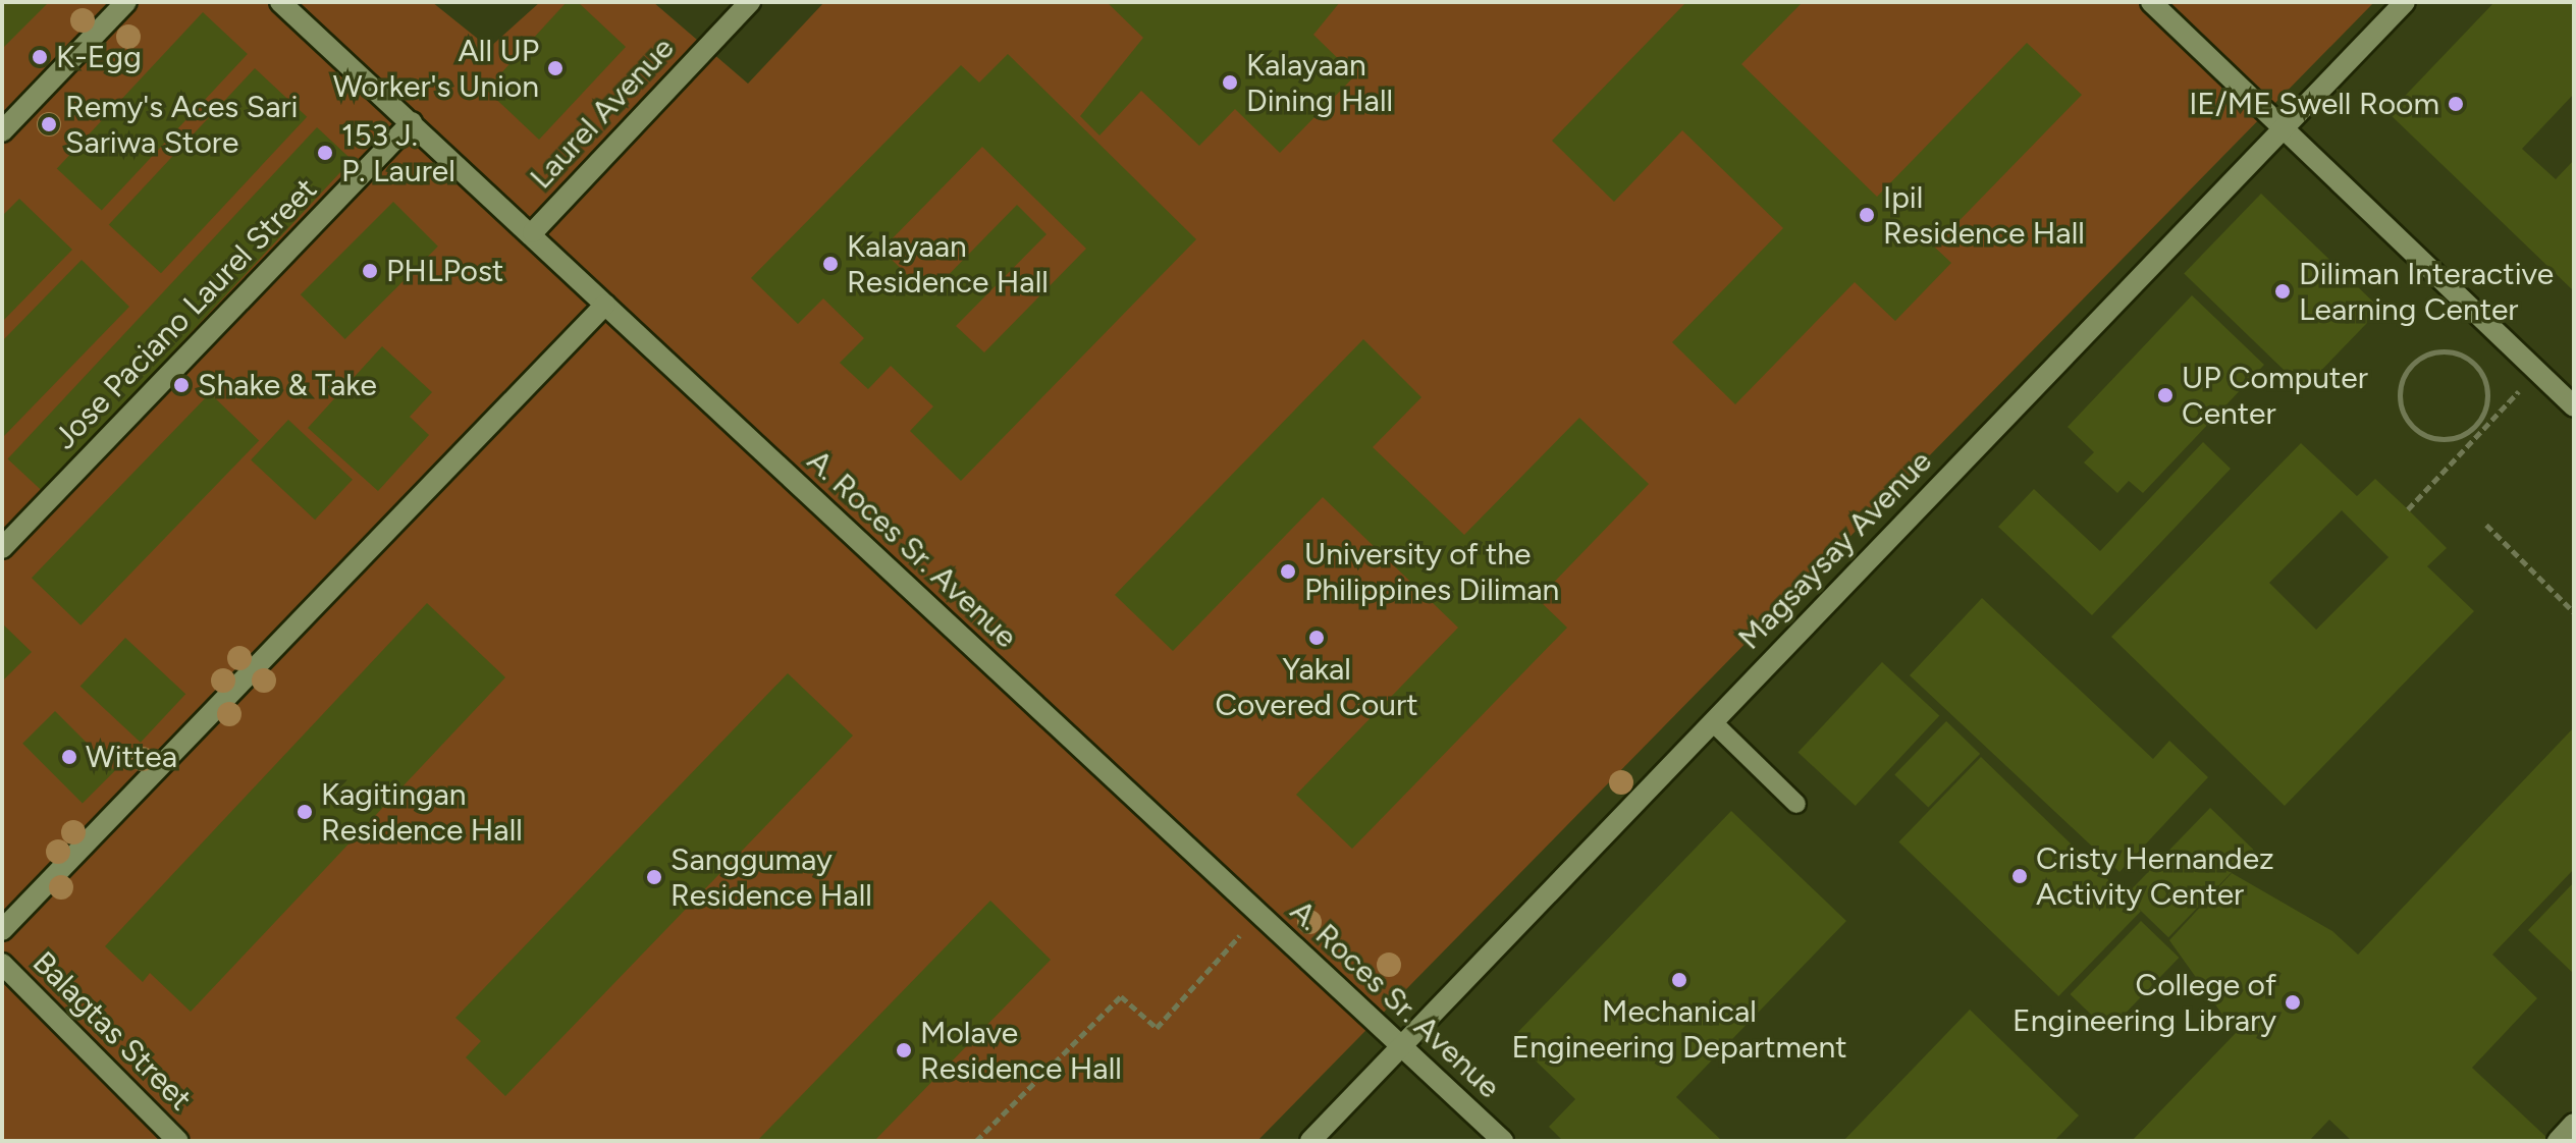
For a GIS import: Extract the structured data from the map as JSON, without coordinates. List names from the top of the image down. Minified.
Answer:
{"streets":{"street":["Laurel Avenue","Jose Paciano Laurel Street","A. Roces Sr. Avenue","Magsaysay Avenue","Balagtas Street"]},"crossings":[["Laurel Avenue","A. Roces Sr. Avenue"],["Jose Paciano Laurel Street","A. Roces Sr. Avenue"],["A. Roces Sr. Avenue","Magsaysay Avenue"]],"places":["K-Egg","All UP Worker's Union","Kalayaan Dining Hall","IE/ME Swell Room","Remy's Aces Sari Sariwa Store","153 J. P. Laurel","Ipil Residence Hall","Kalayaan Residence Hall","PHLPost","Diliman Interactive Learning Center","Shake & Take","UP Computer Center","University of the Philippines Diliman","Yakal Covered Court","Wittea","Kagitingan Residence Hall","Cristy Hernandez Activity Center","Sanggumay Residence Hall","Mechanical Engineering Department","College of Engineering Library","Molave Residence Hall"]}
